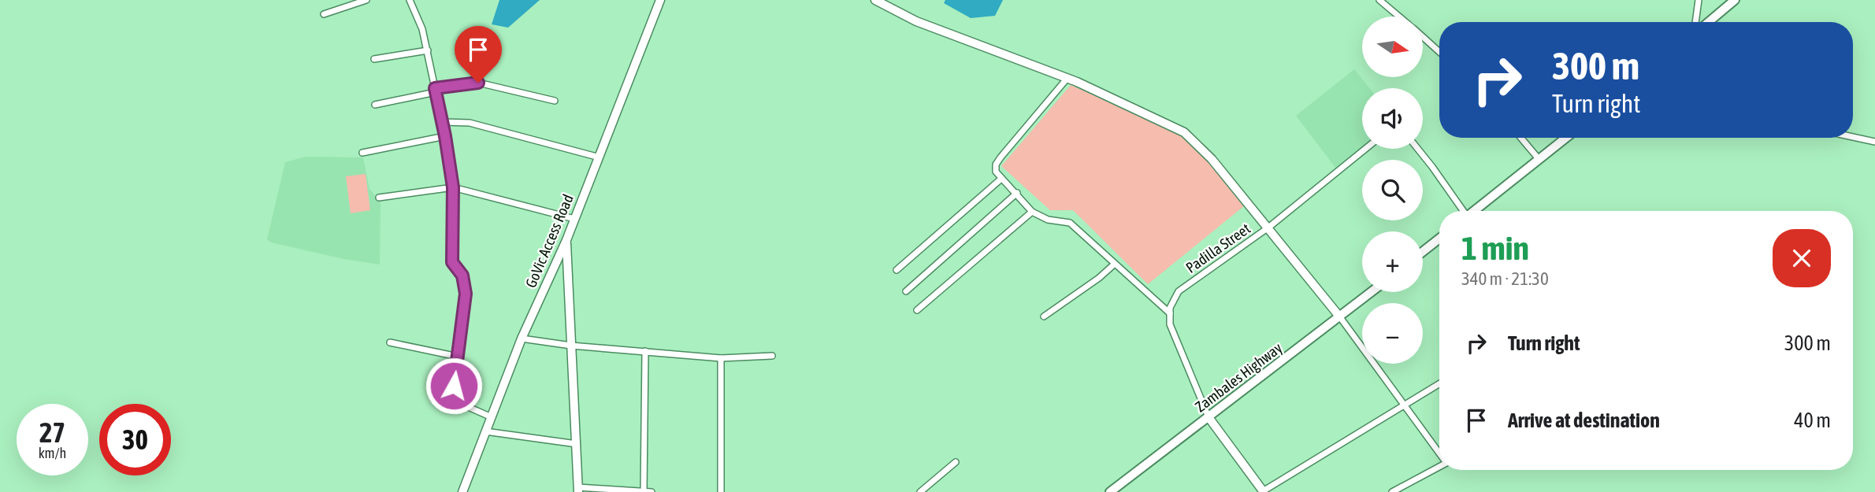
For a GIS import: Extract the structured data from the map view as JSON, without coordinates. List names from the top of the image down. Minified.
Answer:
{"streets":{"main road":["Zambales Highway"],"street":["GoVic Access Road","Padilla Street"]},"north":"right","page":{"map_buttons":["+","−"],"turn":["300 m","Turn right"],"heading":["1 min","340 m · 21:30"],"list":[{"name":"Turn right","value":"300 m"},{"name":"Arrive at destination","value":"40 m"}],"speed":"27 km/h","limit":"30"}}
